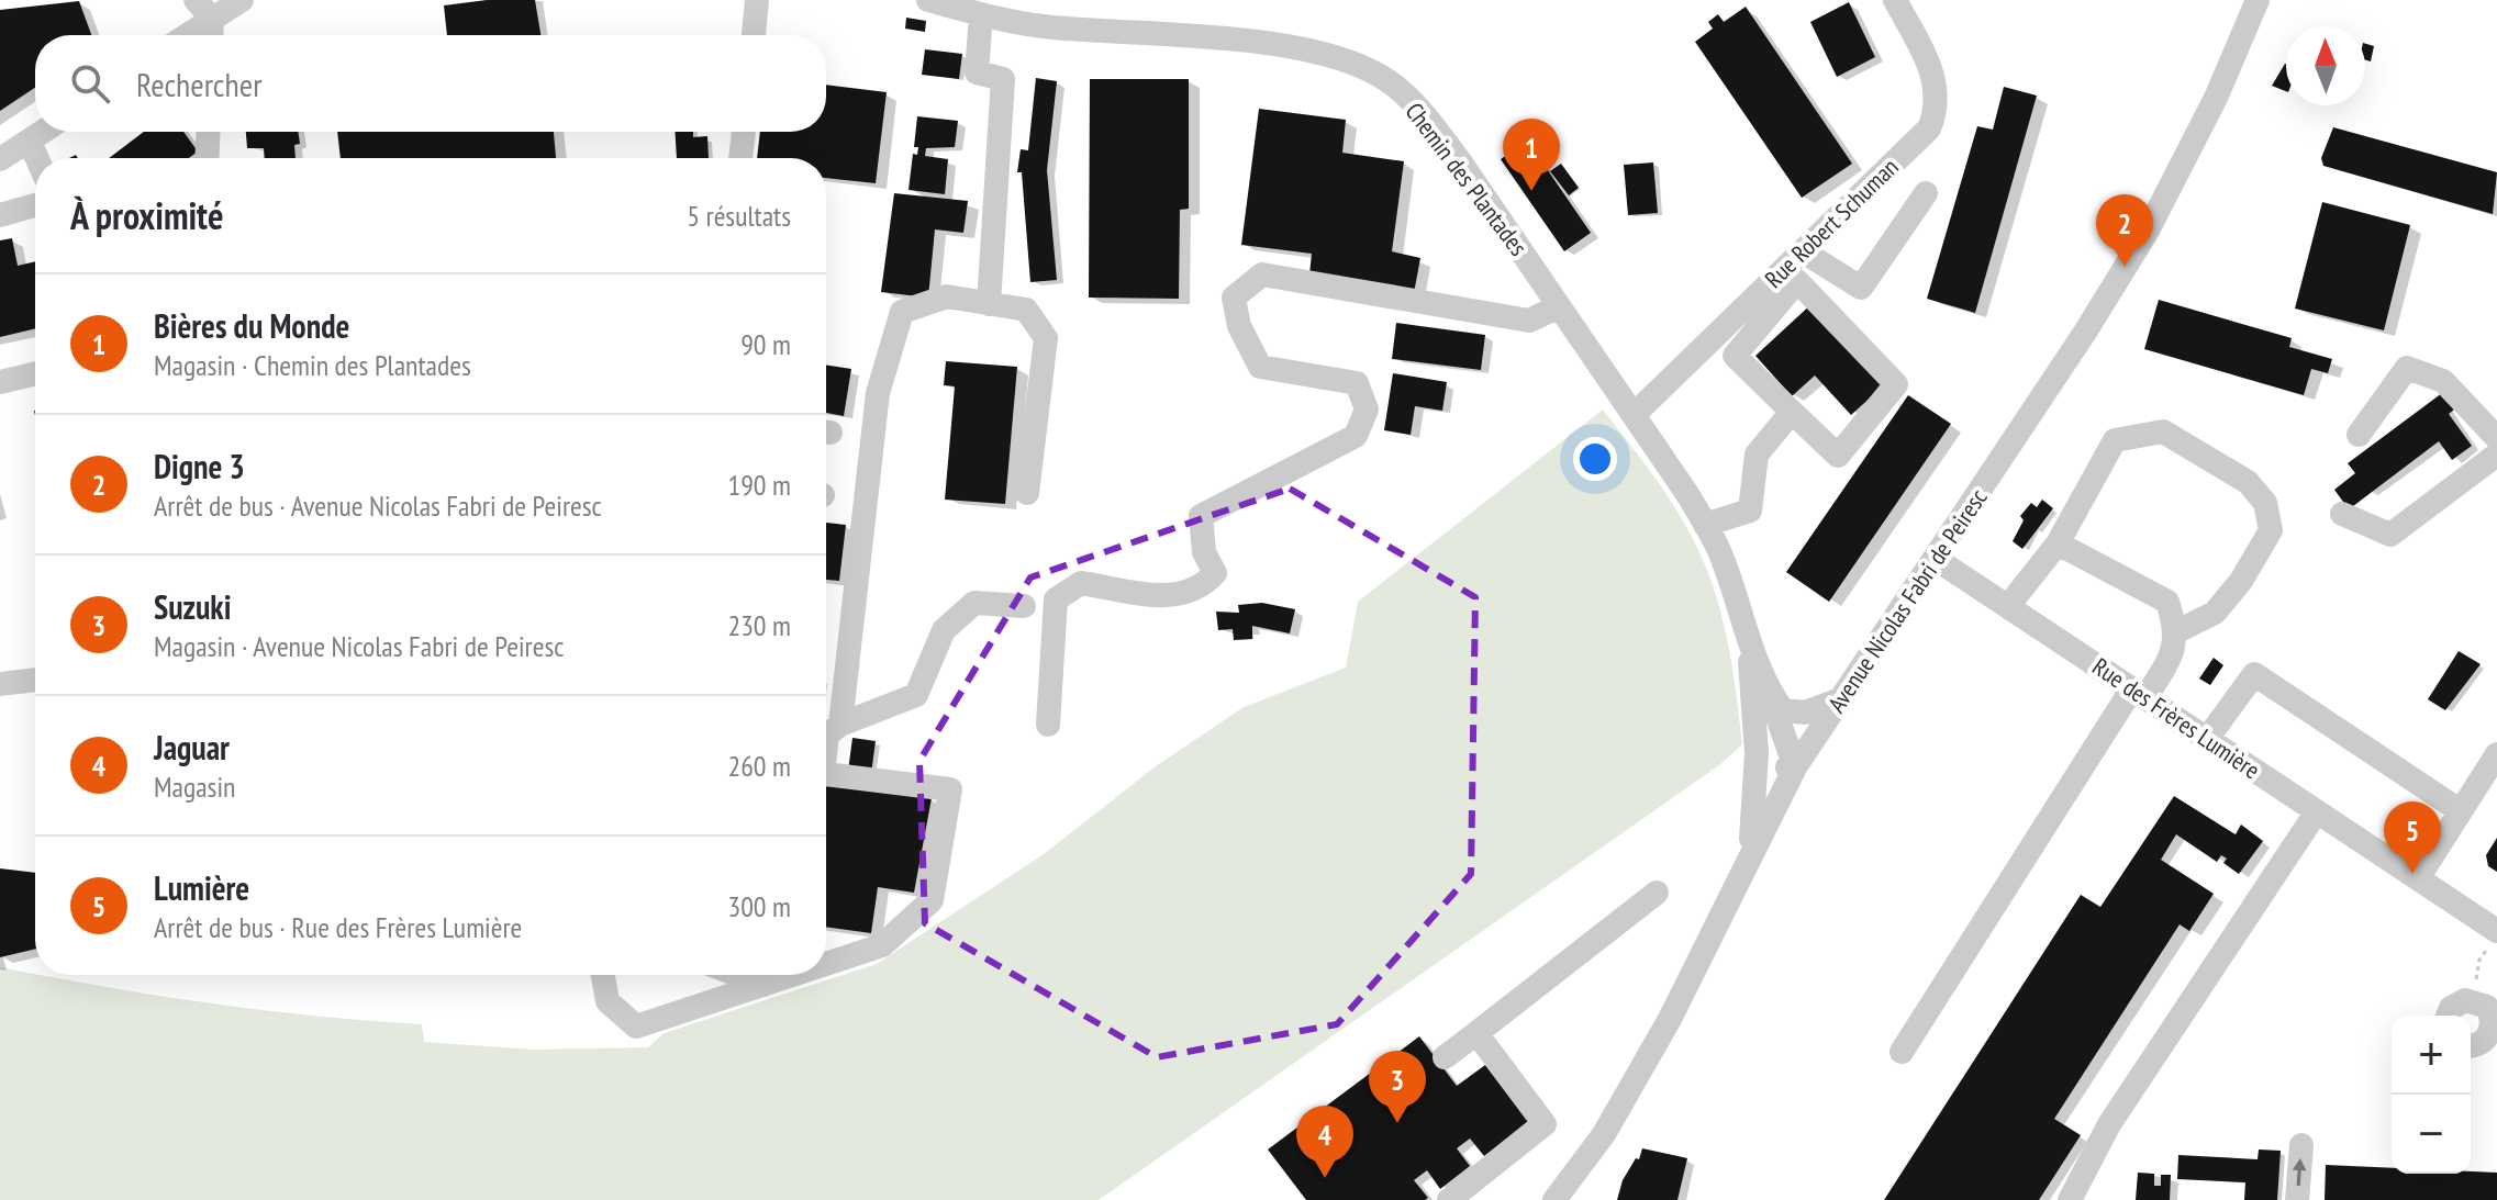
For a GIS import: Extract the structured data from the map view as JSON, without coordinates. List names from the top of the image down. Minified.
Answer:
{"streets":{"street":["Chemin des Plantades","Rue Robert Schuman","Avenue Nicolas Fabri de Peiresc","Rue des Frères Lumière"]},"crossings":[["Chemin des Plantades","Rue Robert Schuman"],["Avenue Nicolas Fabri de Peiresc","Rue des Frères Lumière"]],"north":"top","page":{"search":"Rechercher","pins":["1","2","5","3","4"],"heading":["À proximité","5 résultats"],"list":[{"mark":"1","name":"Bières du Monde","note":"Magasin · Chemin des Plantades","value":"90 m"},{"mark":"2","name":"Digne 3","note":"Arrêt de bus · Avenue Nicolas Fabri de Peiresc","value":"190 m"},{"mark":"3","name":"Suzuki","note":"Magasin · Avenue Nicolas Fabri de Peiresc","value":"230 m"},{"mark":"4","name":"Jaguar","note":"Magasin","value":"260 m"},{"mark":"5","name":"Lumière","note":"Arrêt de bus · Rue des Frères Lumière","value":"300 m"}],"map_buttons":["+","−"]}}
